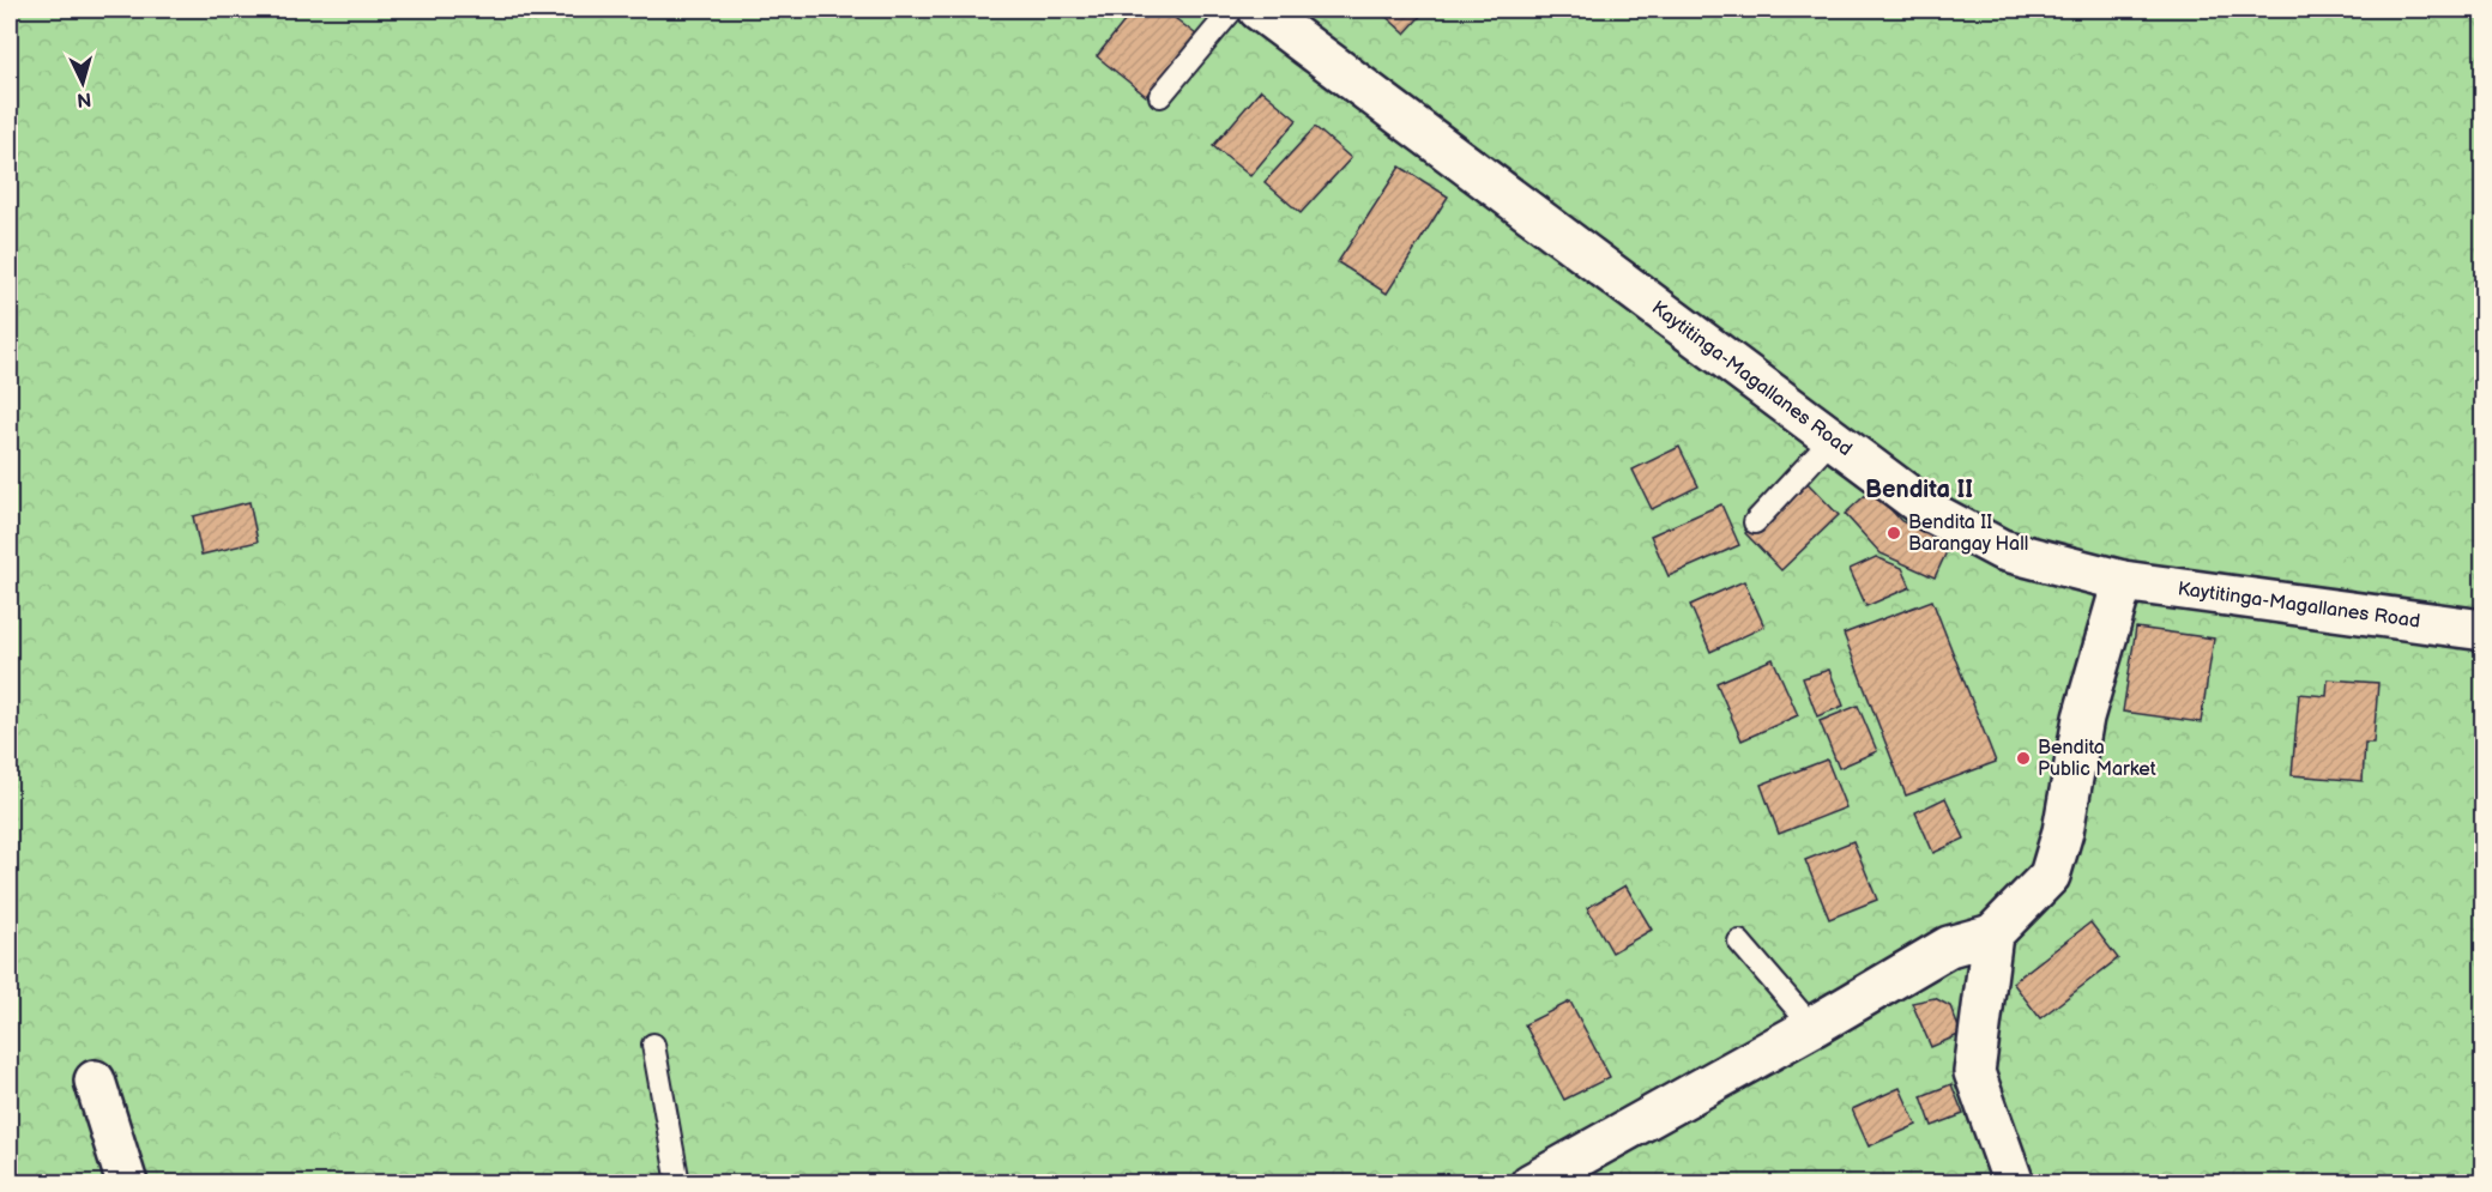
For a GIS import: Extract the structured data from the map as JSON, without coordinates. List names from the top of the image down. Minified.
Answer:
{"streets":{"main road":["Kaytitinga-Magallanes Road"]},"districts":["Bendita II"],"places":["Bendita II Barangay Hall","Bendita Public Market"],"north":"bottom"}
